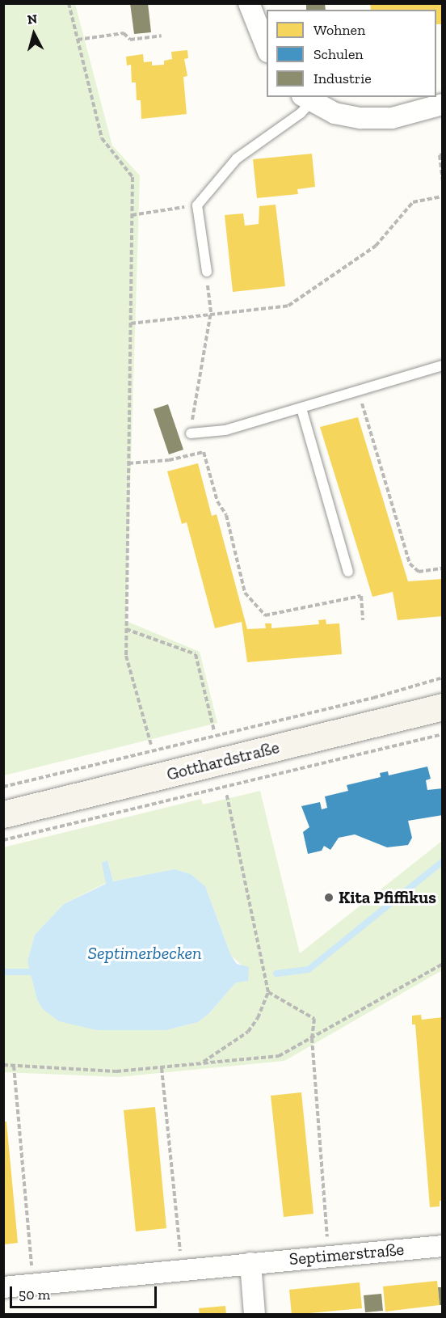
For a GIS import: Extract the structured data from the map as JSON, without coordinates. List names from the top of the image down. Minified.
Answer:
{"streets":{"main road":["Gotthardstraße"],"street":["Septimerstraße"]},"water":["Septimerbecken"],"places":["Kita Pfiffikus"],"legend":["Wohnen","Schulen","Industrie"],"scale_bar":"50 m","north":"top"}
